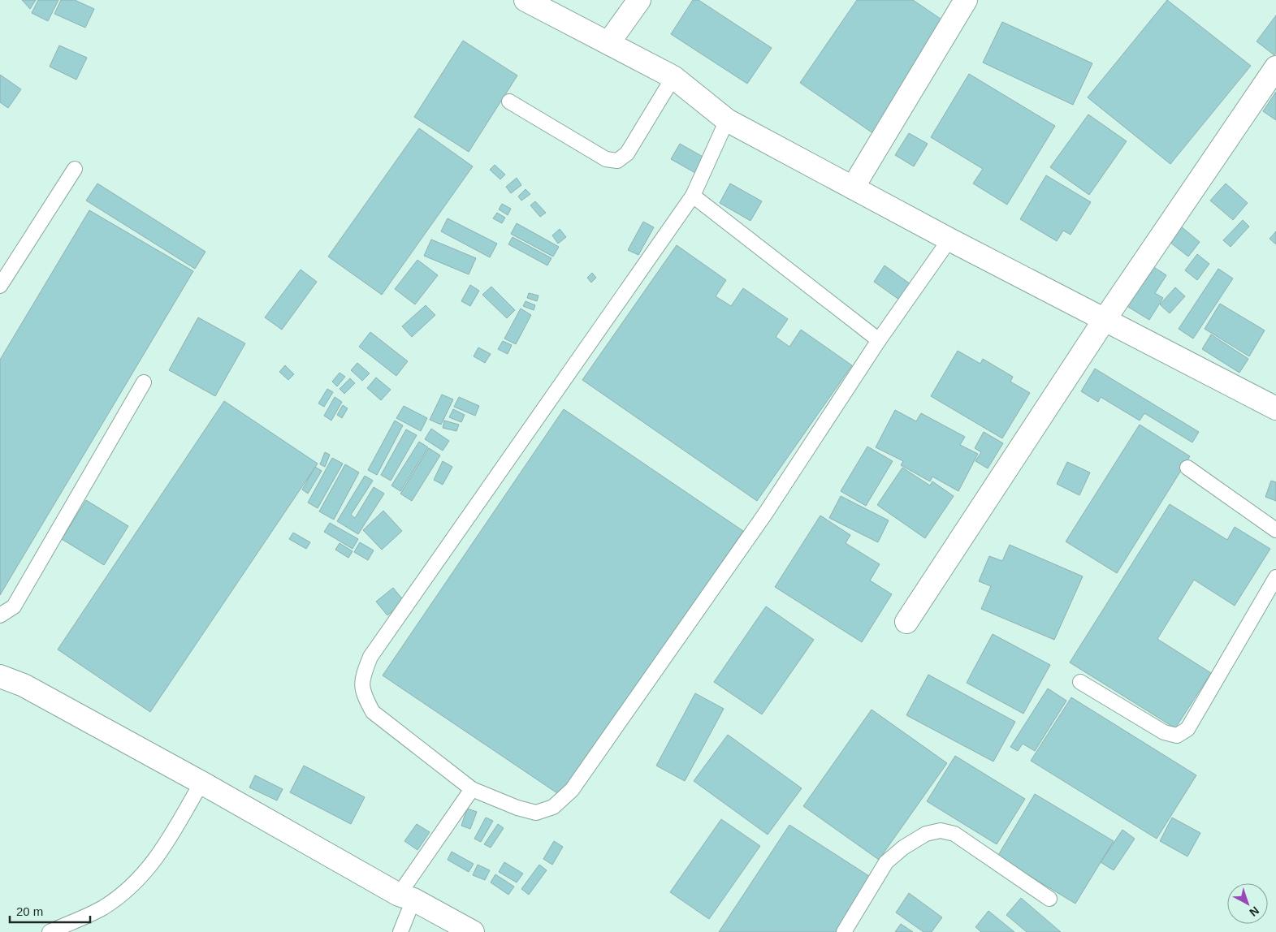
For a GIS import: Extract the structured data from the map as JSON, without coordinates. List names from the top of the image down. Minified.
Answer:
{"scale_bar":"20 m","north":"bottom right"}
